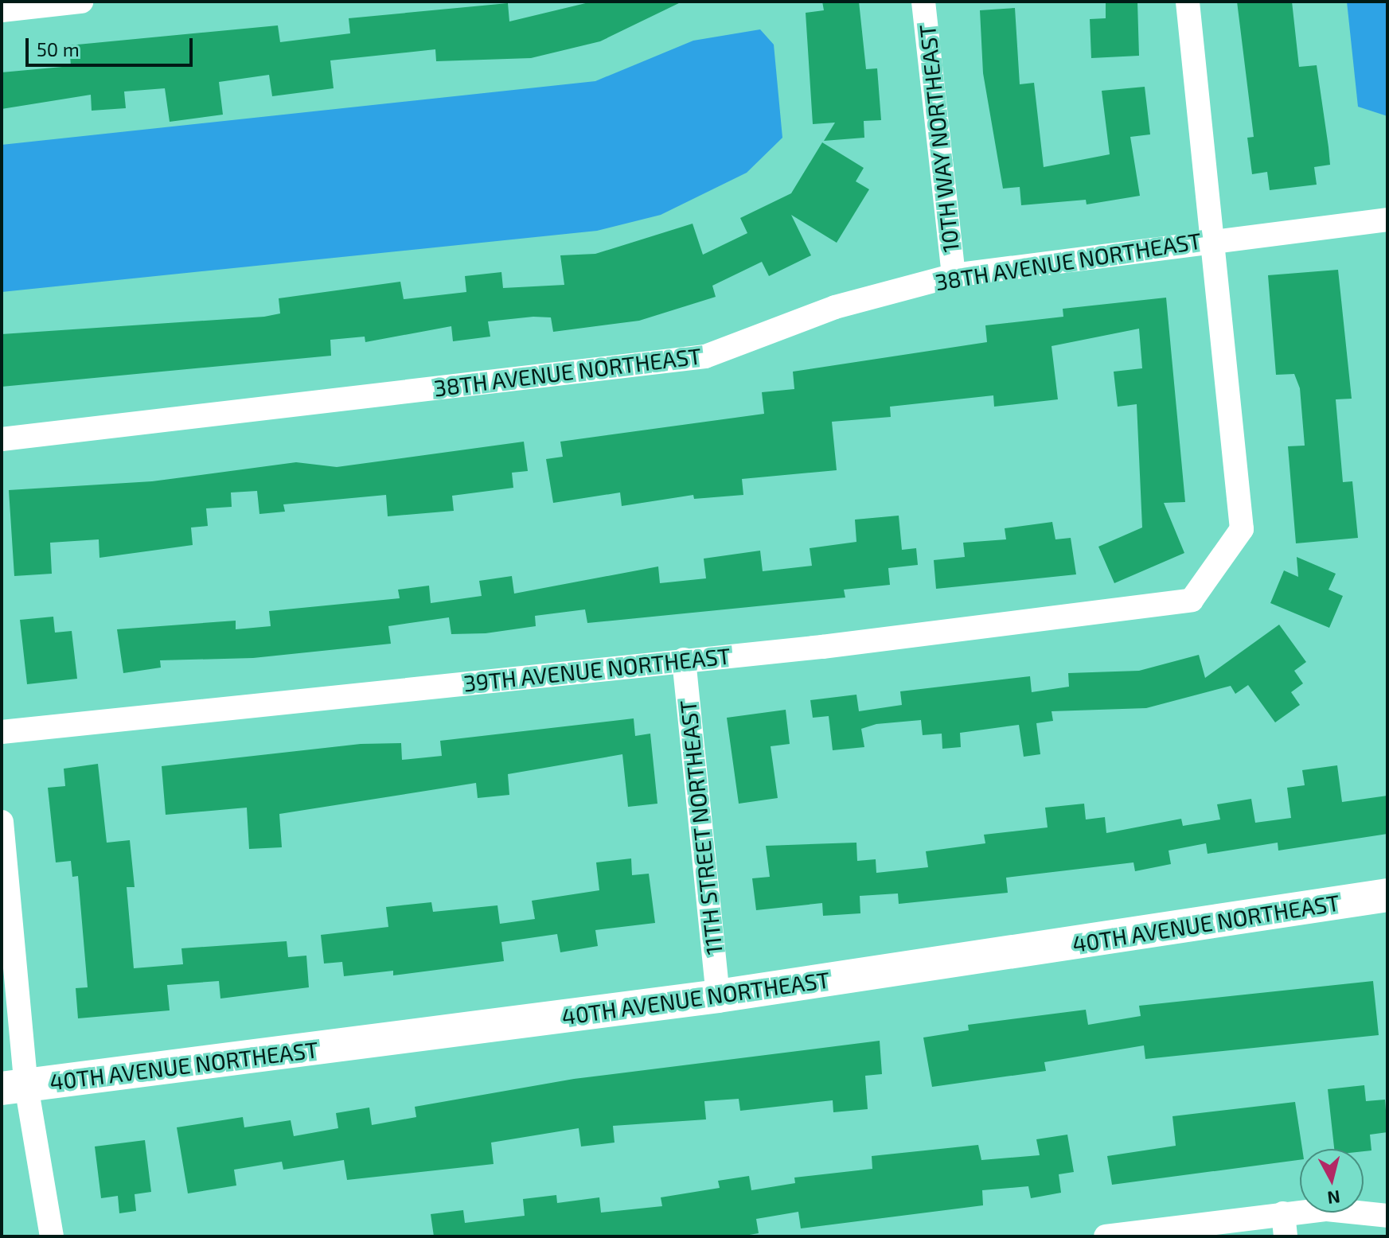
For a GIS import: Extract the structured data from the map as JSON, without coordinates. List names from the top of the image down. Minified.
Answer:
{"streets":{"street":["10TH WAY NORTHEAST","38TH AVENUE NORTHEAST","39TH AVENUE NORTHEAST","11TH STREET NORTHEAST","40TH AVENUE NORTHEAST"]},"crossings":[["10TH WAY NORTHEAST","38TH AVENUE NORTHEAST"],["38TH AVENUE NORTHEAST","39TH AVENUE NORTHEAST"],["39TH AVENUE NORTHEAST","11TH STREET NORTHEAST"],["11TH STREET NORTHEAST","40TH AVENUE NORTHEAST"]],"scale_bar":"50 m","north":"bottom"}
